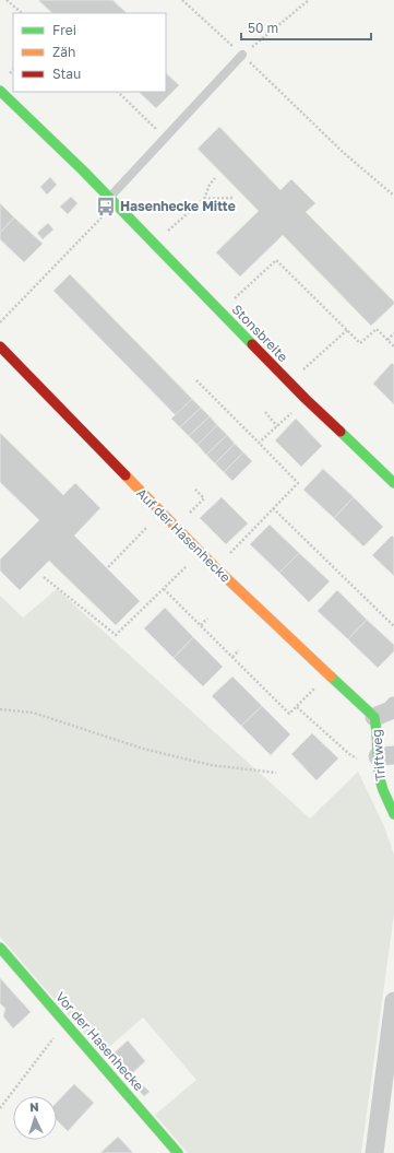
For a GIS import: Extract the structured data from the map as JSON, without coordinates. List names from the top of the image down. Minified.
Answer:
{"streets":{"street":["Stonsbreite","Auf der Hasenhecke","Triftweg","Vor der Hasenhecke"]},"crossings":[["Auf der Hasenhecke","Triftweg"]],"places":{"bus stop":["Hasenhecke Mitte"]},"legend":["Frei","Zäh","Stau"],"scale_bar":"50 m","north":"top"}
